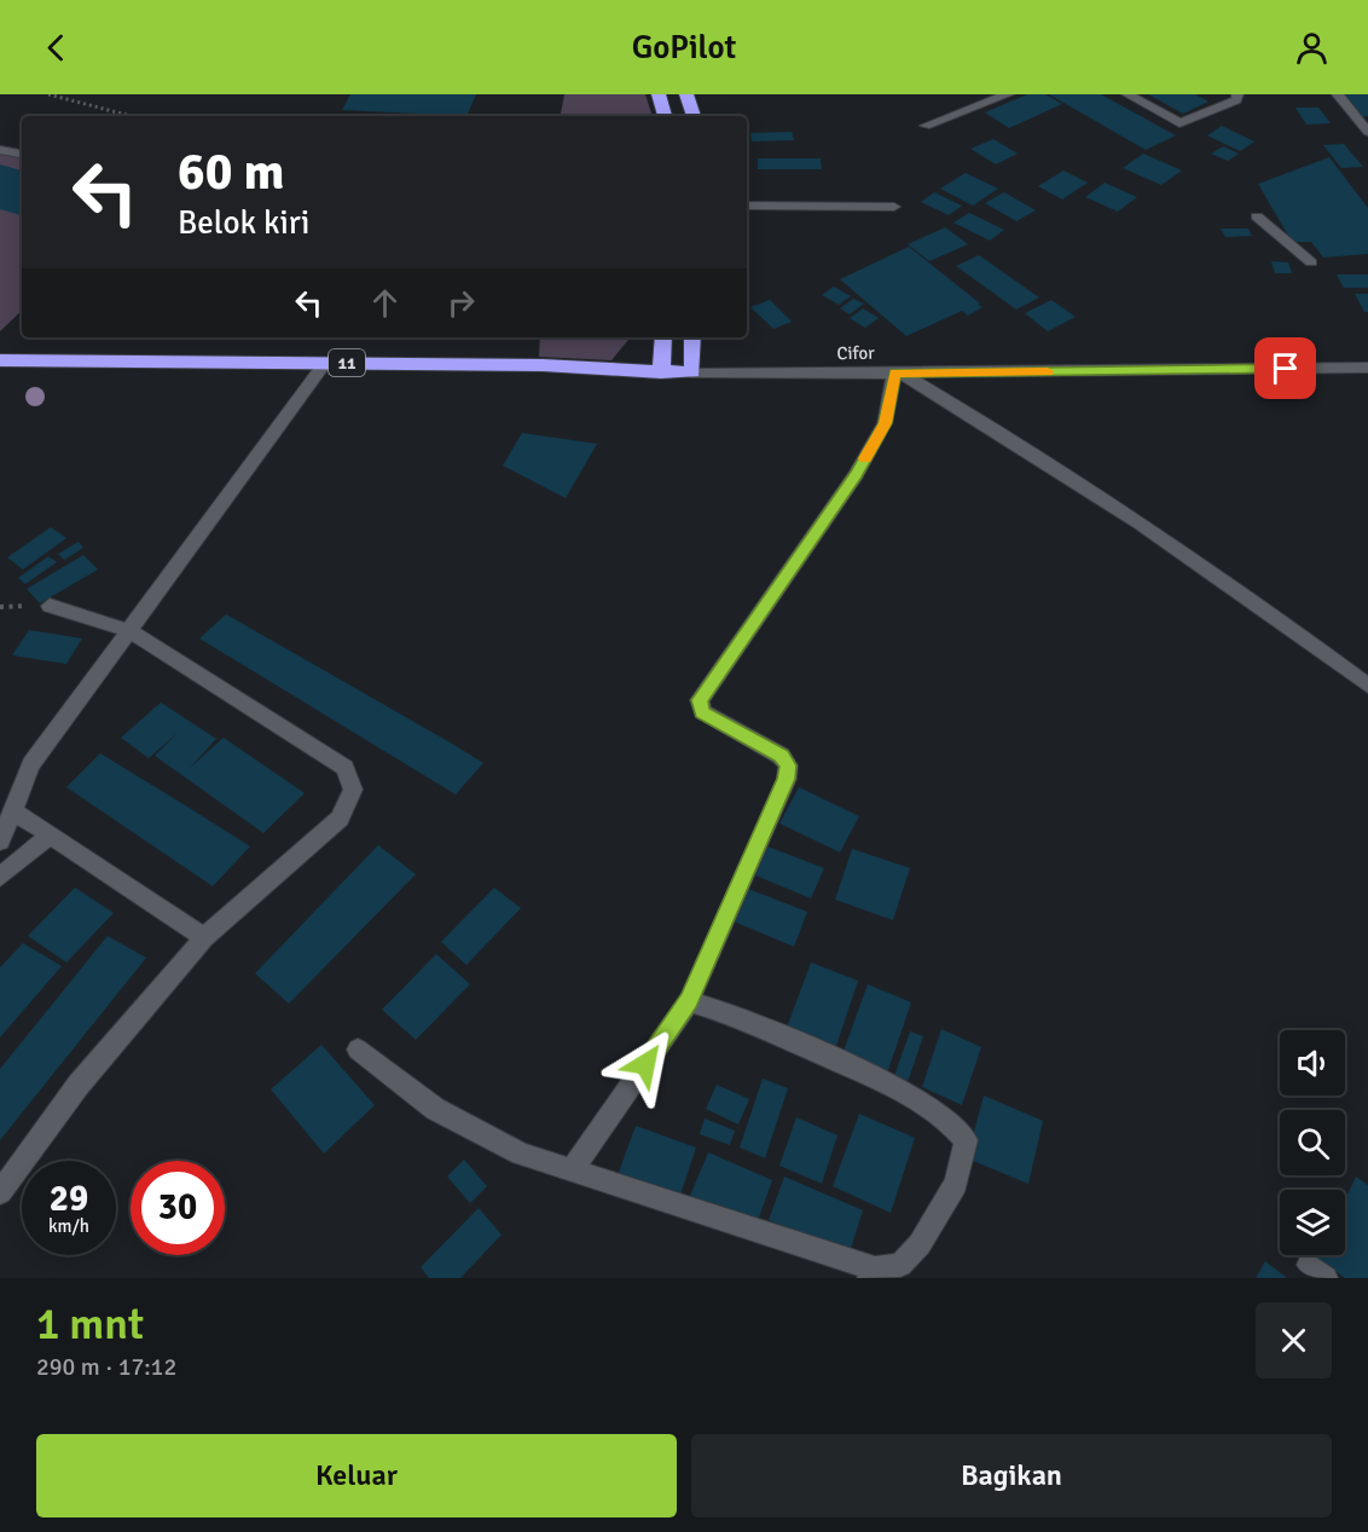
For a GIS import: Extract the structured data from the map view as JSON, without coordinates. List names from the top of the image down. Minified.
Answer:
{"streets":{"highway":["11"],"street":["Cifor"]},"crossings":[["Cifor","11"]],"page":{"header":"GoPilot","turn":["60 m","Belok kiri"],"speed":"29 km/h","limit":"30","heading":["1 mnt","290 m · 17:12"],"buttons":["Keluar","Bagikan"]}}
